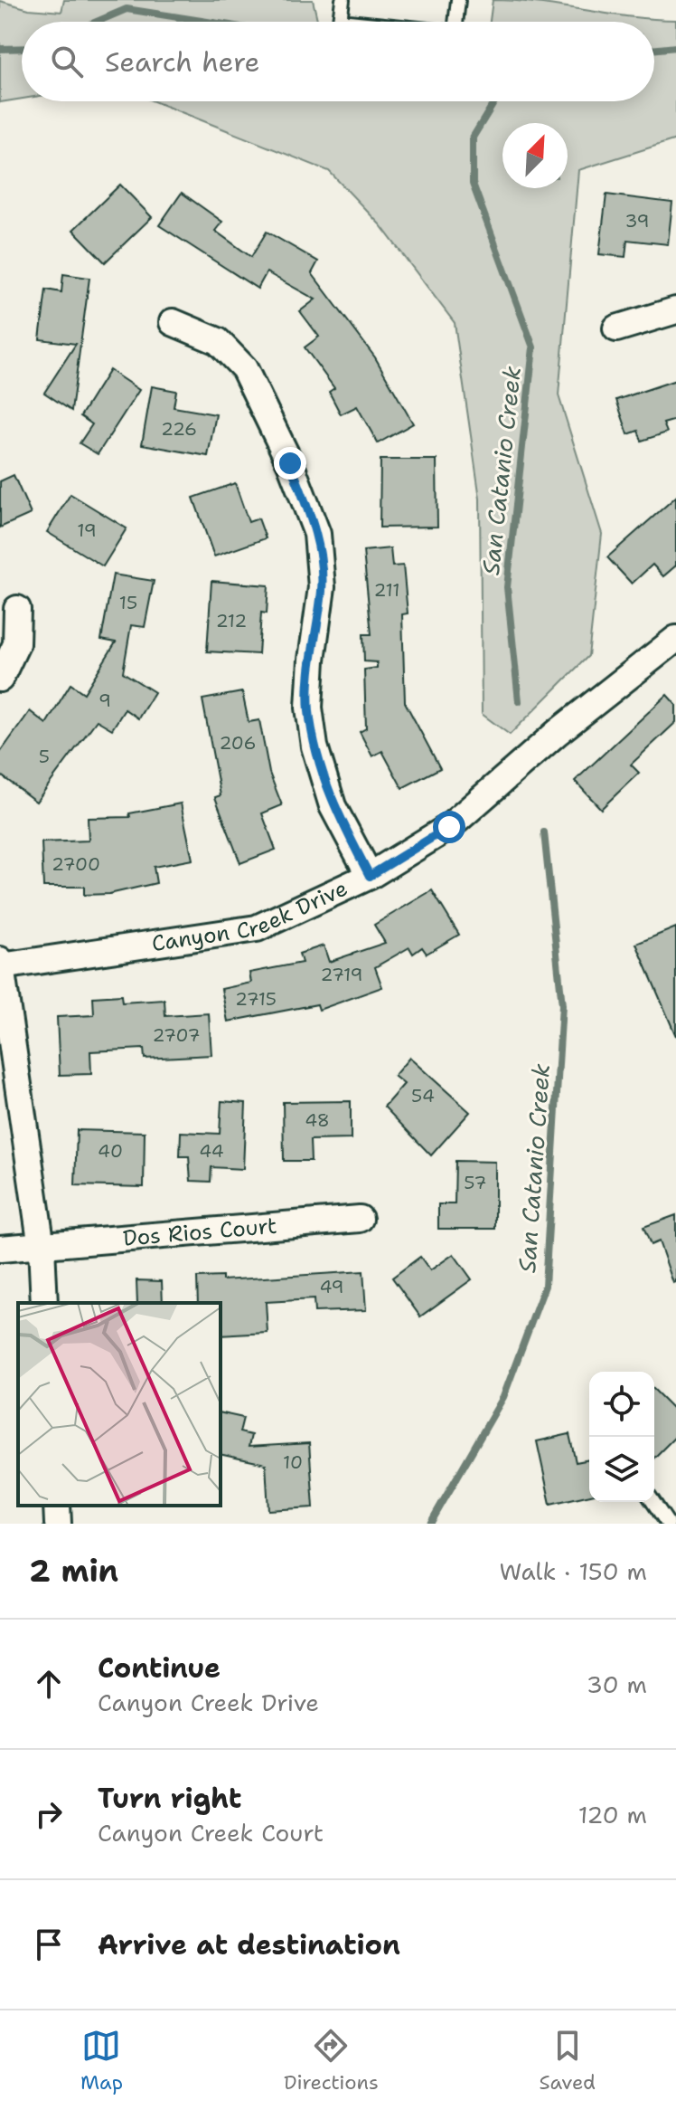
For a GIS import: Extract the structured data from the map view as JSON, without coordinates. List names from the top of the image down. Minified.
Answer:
{"streets":{"street":["Canyon Creek Drive","Dos Rios Court"]},"water":["San Catanio Creek"],"house_numbers":["39","226","19","211","15","212","9","206","5","2700","2719","2715","2707","54","48","40","44","57","49","10"],"north":"top right","page":{"search":"Search here","heading":["2 min","Walk · 150 m"],"list":[["Continue","Canyon Creek Drive","30 m"],["Turn right","Canyon Creek Court","120 m"],"Arrive at destination"],"nav":["Map","Directions","Saved"]}}
